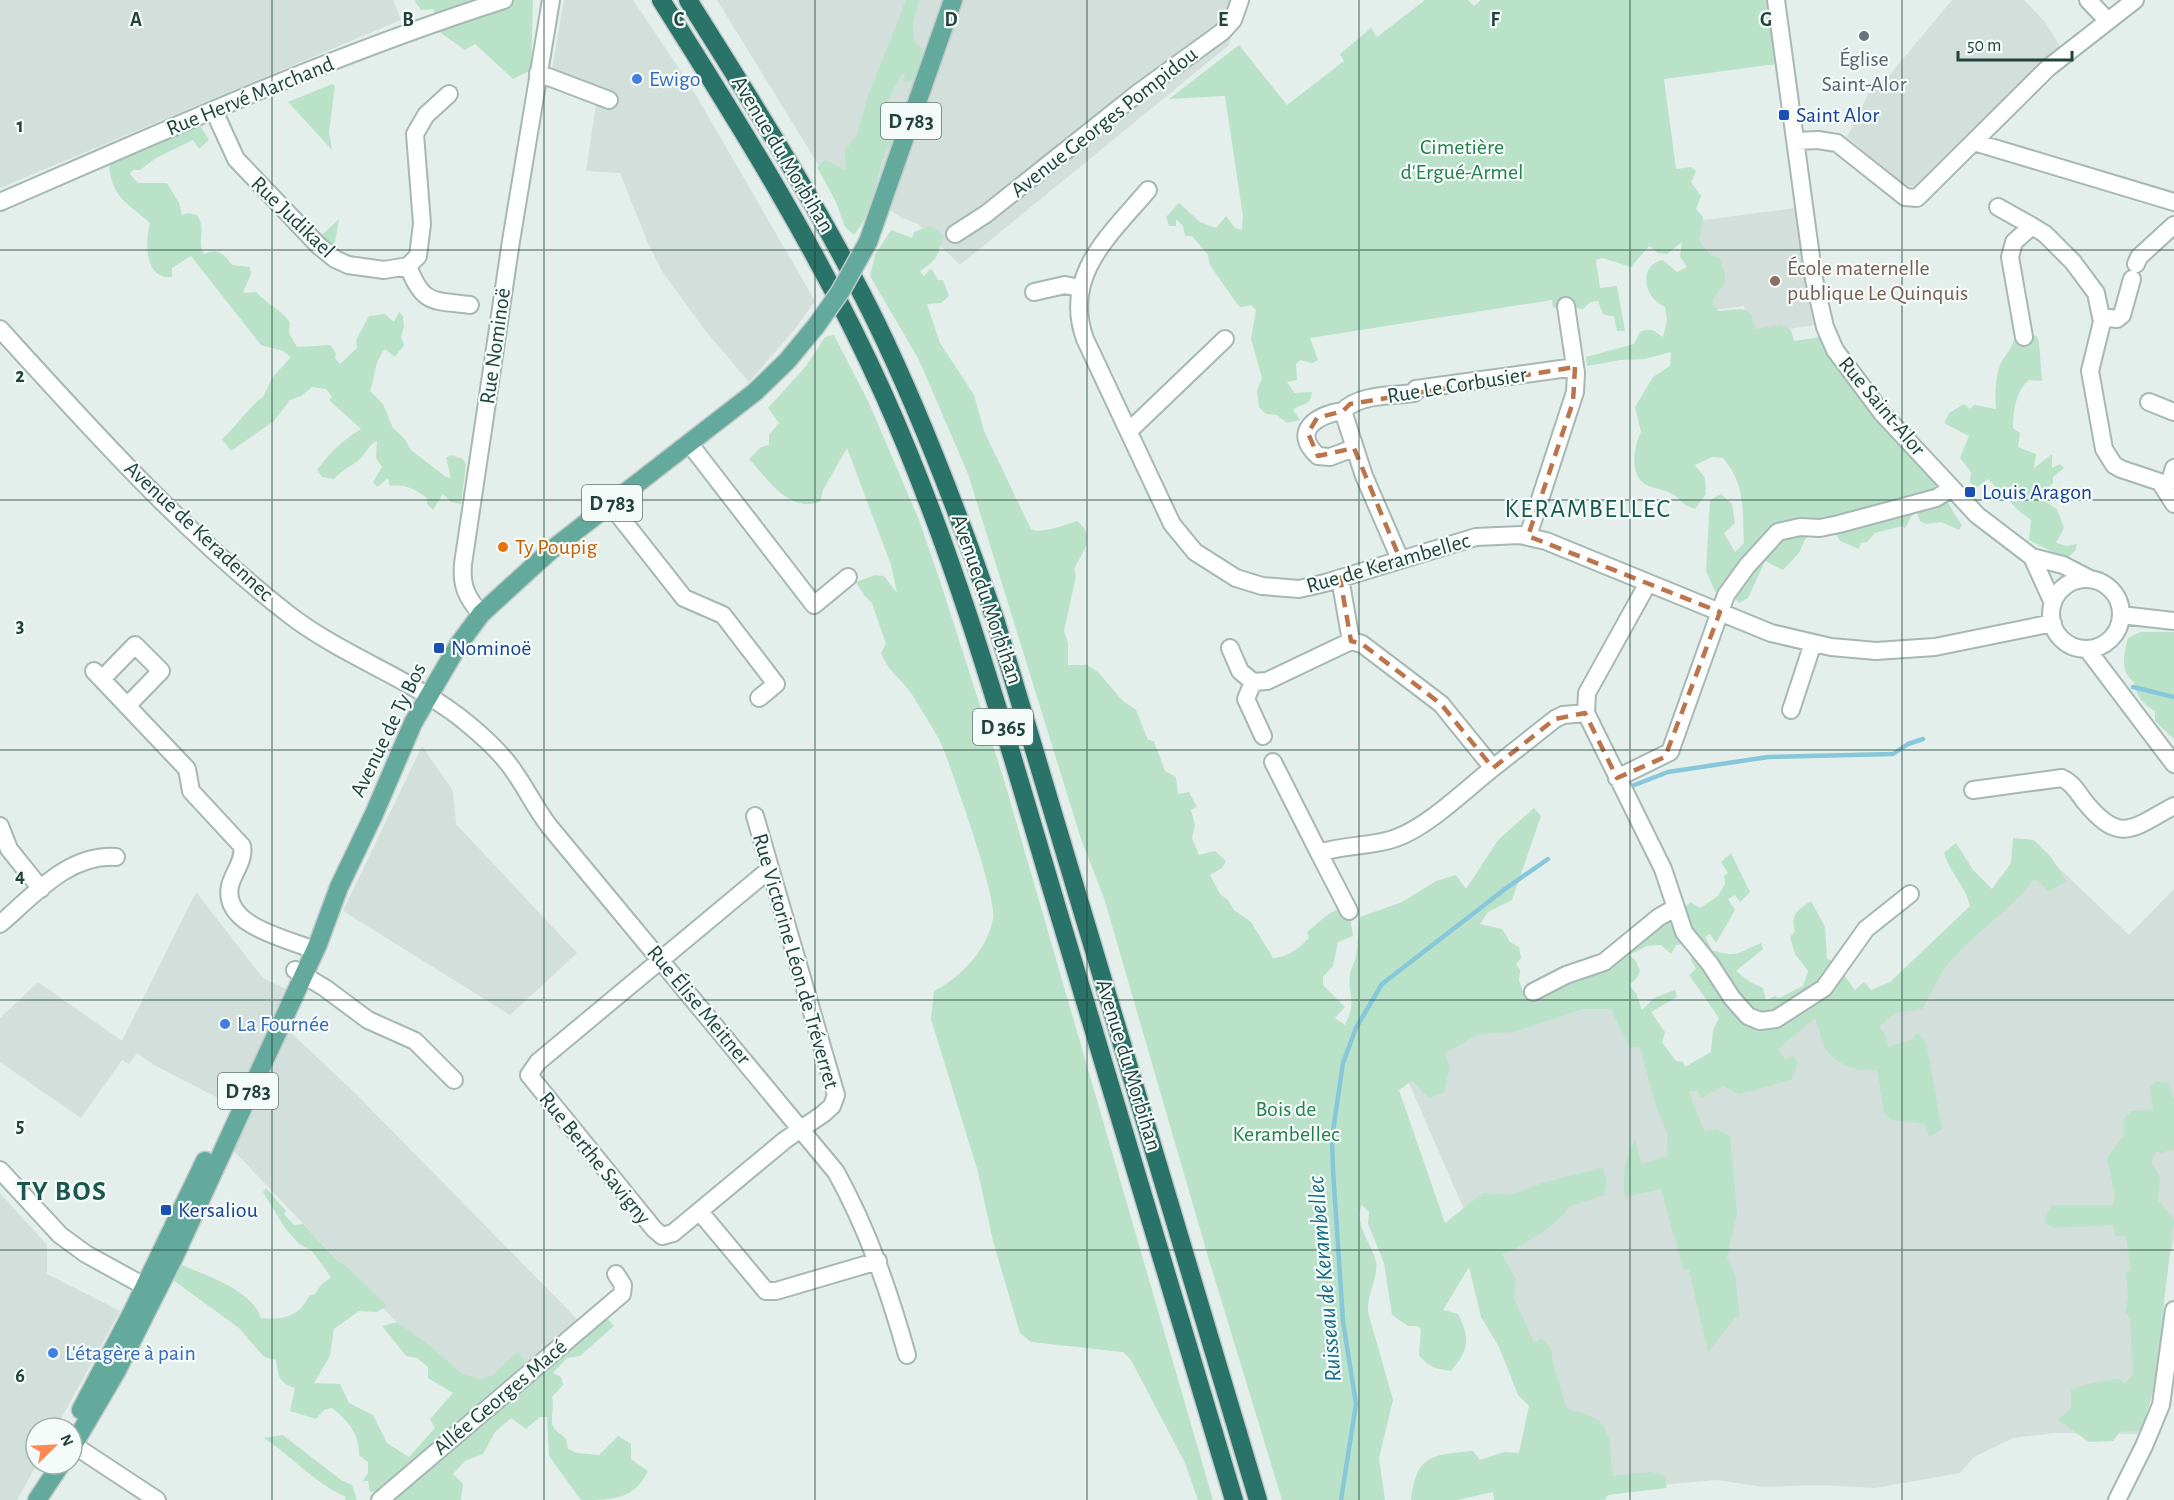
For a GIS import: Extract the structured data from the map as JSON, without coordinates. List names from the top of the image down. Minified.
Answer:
{"streets":{"highway":["Avenue du Morbihan","D 365"],"main road":["D 783","Avenue de Ty Bos"],"street":["Rue Hervé Marchand","Avenue Georges Pompidou","Rue Judikael","Rue Nominoë","Rue Le Corbusier","Rue Saint-Alor","Avenue de Keradennec","Rue de Kerambellec","Rue Victorine Léon de Tréverret","Rue Élise Meitner","Rue Berthe Savigny","Allée Georges Macé"]},"crossings":[["Rue Hervé Marchand","Rue Judikael"],["Rue Nominoë","Avenue de Ty Bos"],["Rue Saint-Alor","Rue de Kerambellec"],["Avenue de Keradennec","Avenue de Ty Bos"],["Avenue de Keradennec","Rue Élise Meitner"],["Avenue de Ty Bos","Rue Élise Meitner"],["Rue Victorine Léon de Tréverret","Rue Élise Meitner"],["Rue Victorine Léon de Tréverret","Rue Berthe Savigny"],["Rue Élise Meitner","Rue Berthe Savigny"]],"districts":["KERAMBELLEC","TY BOS"],"water":["Ruisseau de Kerambellec"],"parks":["Cimetière d'Ergué-Armel","Bois de Kerambellec"],"places":{"other":["Église Saint-Alor","Ewigo","École maternelle publique Le Quinquis","Ty Poupig","La Fournée","L'étagère à pain"],"transit":["Saint Alor","Louis Aragon","Nominoë","Kersaliou"]},"scale_bar":"50 m","north":"top right","grid":{"columns":["A","B","C","D","E","F","G"],"rows":["1","2","3","4","5","6"]}}
